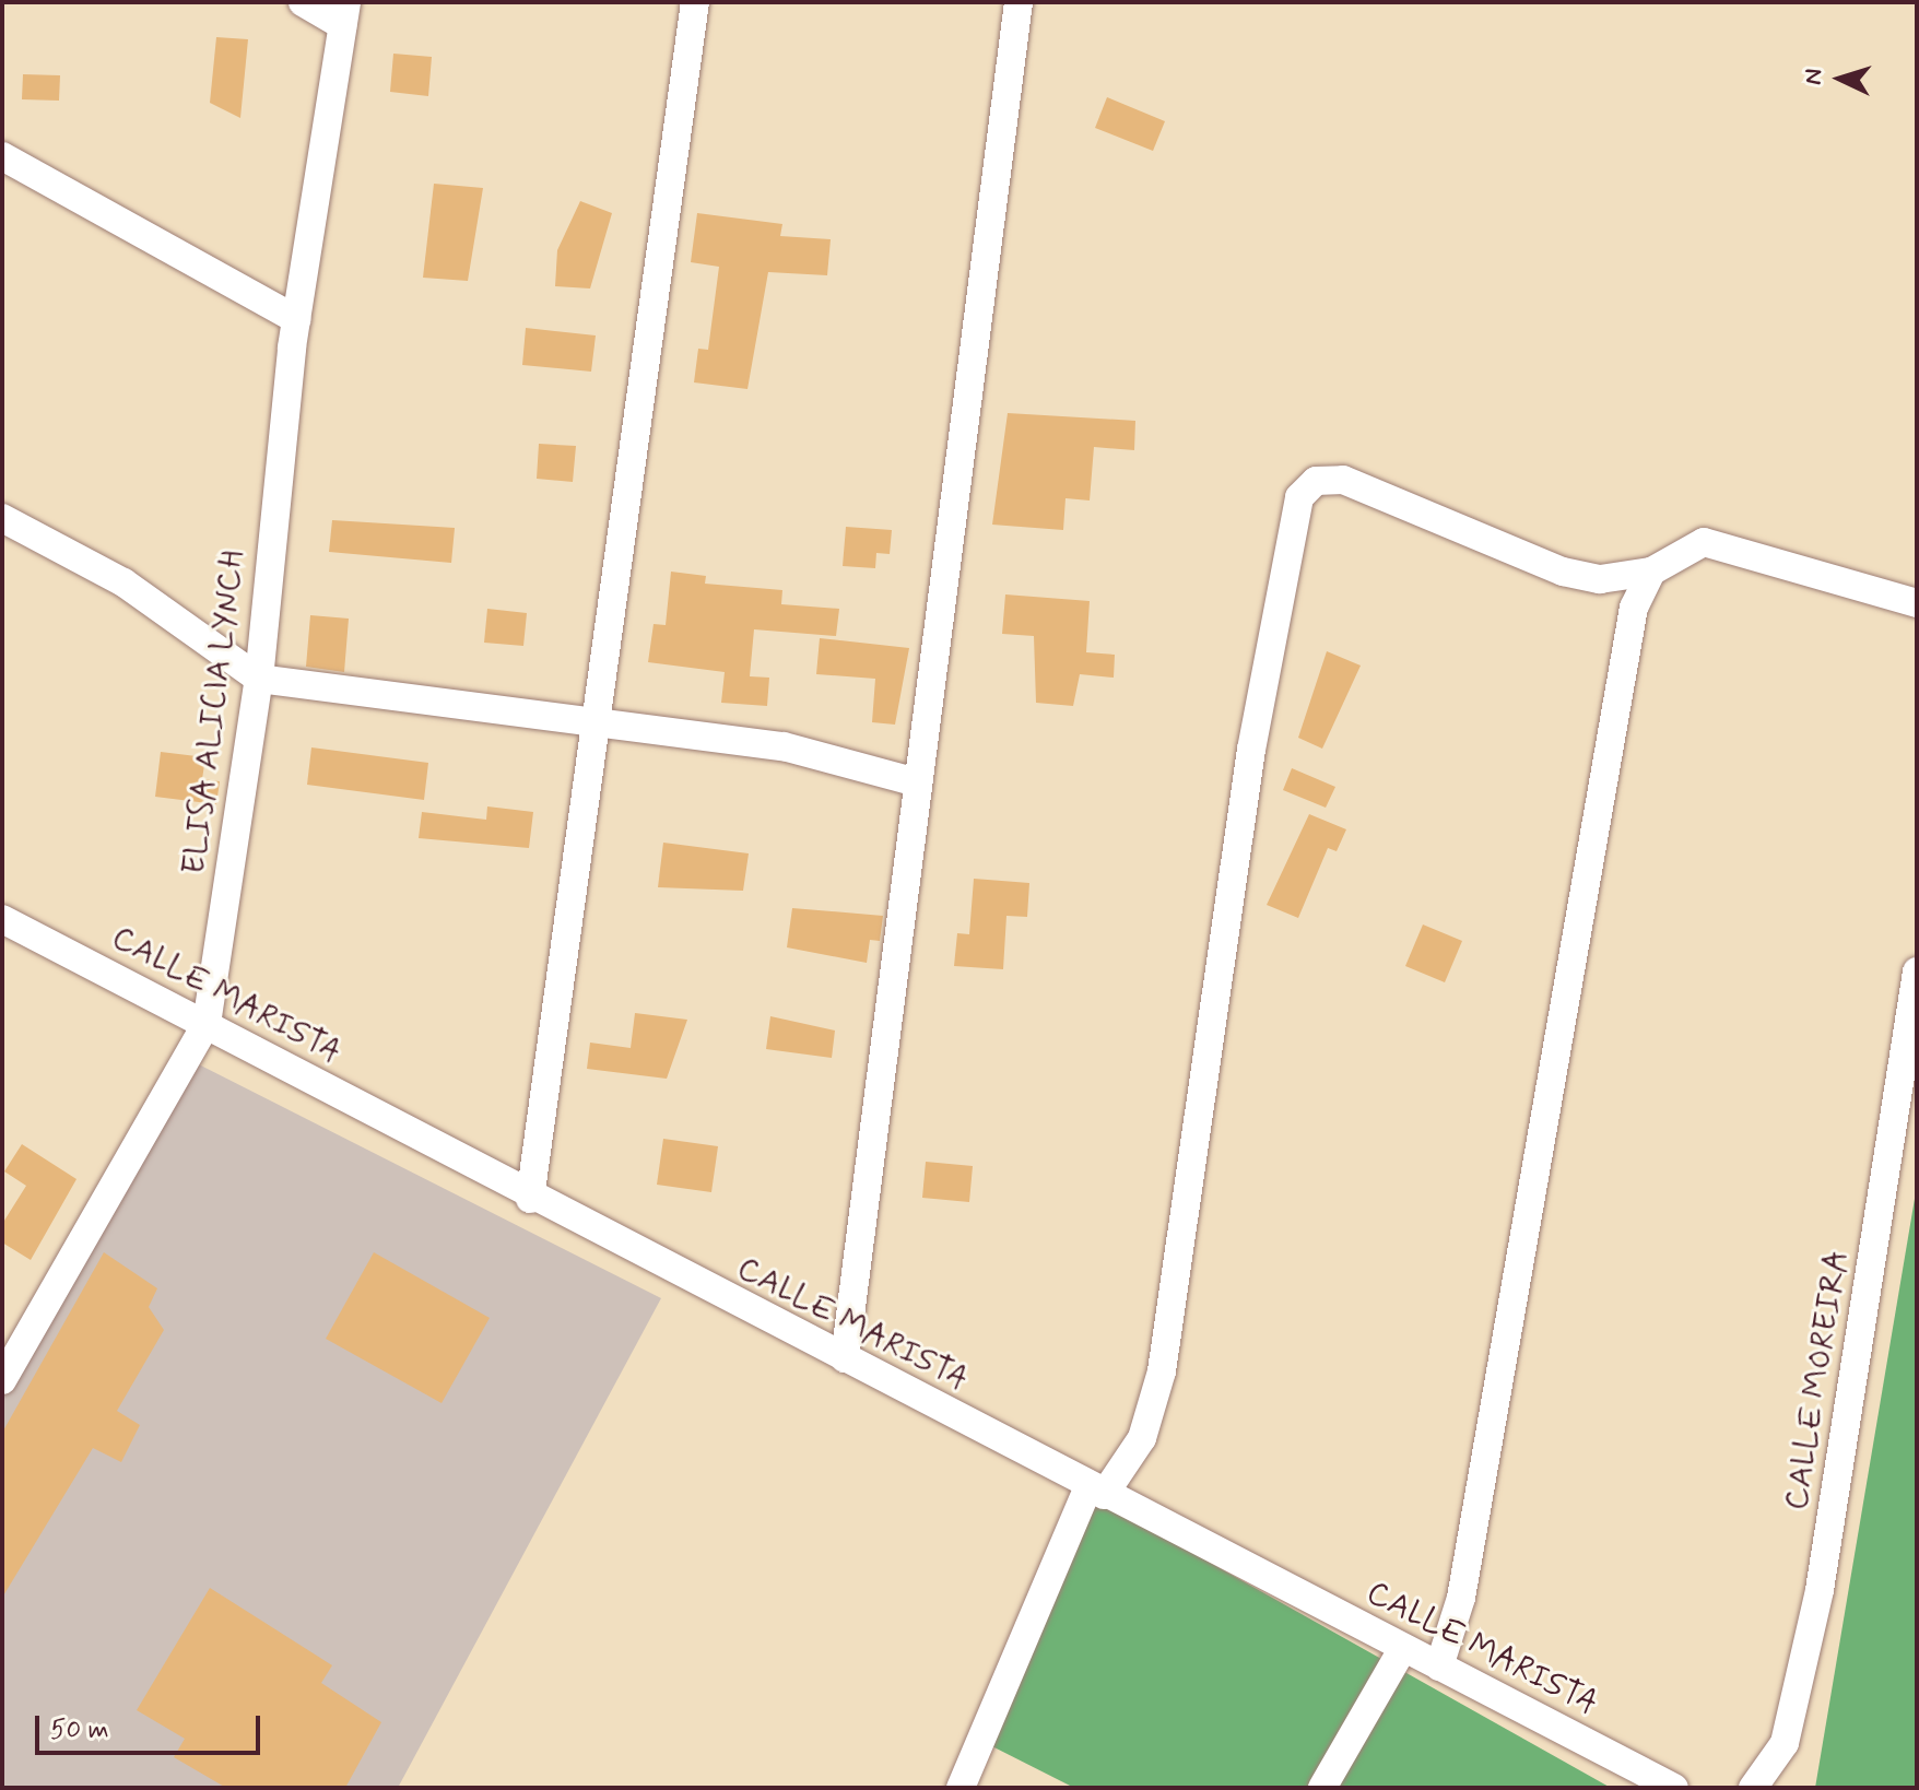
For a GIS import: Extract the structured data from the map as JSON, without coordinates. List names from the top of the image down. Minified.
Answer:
{"streets":{"street":["ELISA ALICIA LYNCH","CALLE MARISTA","CALLE MOREIRA"]},"crossings":[["ELISA ALICIA LYNCH","CALLE MARISTA"]],"scale_bar":"50 m","north":"left"}
